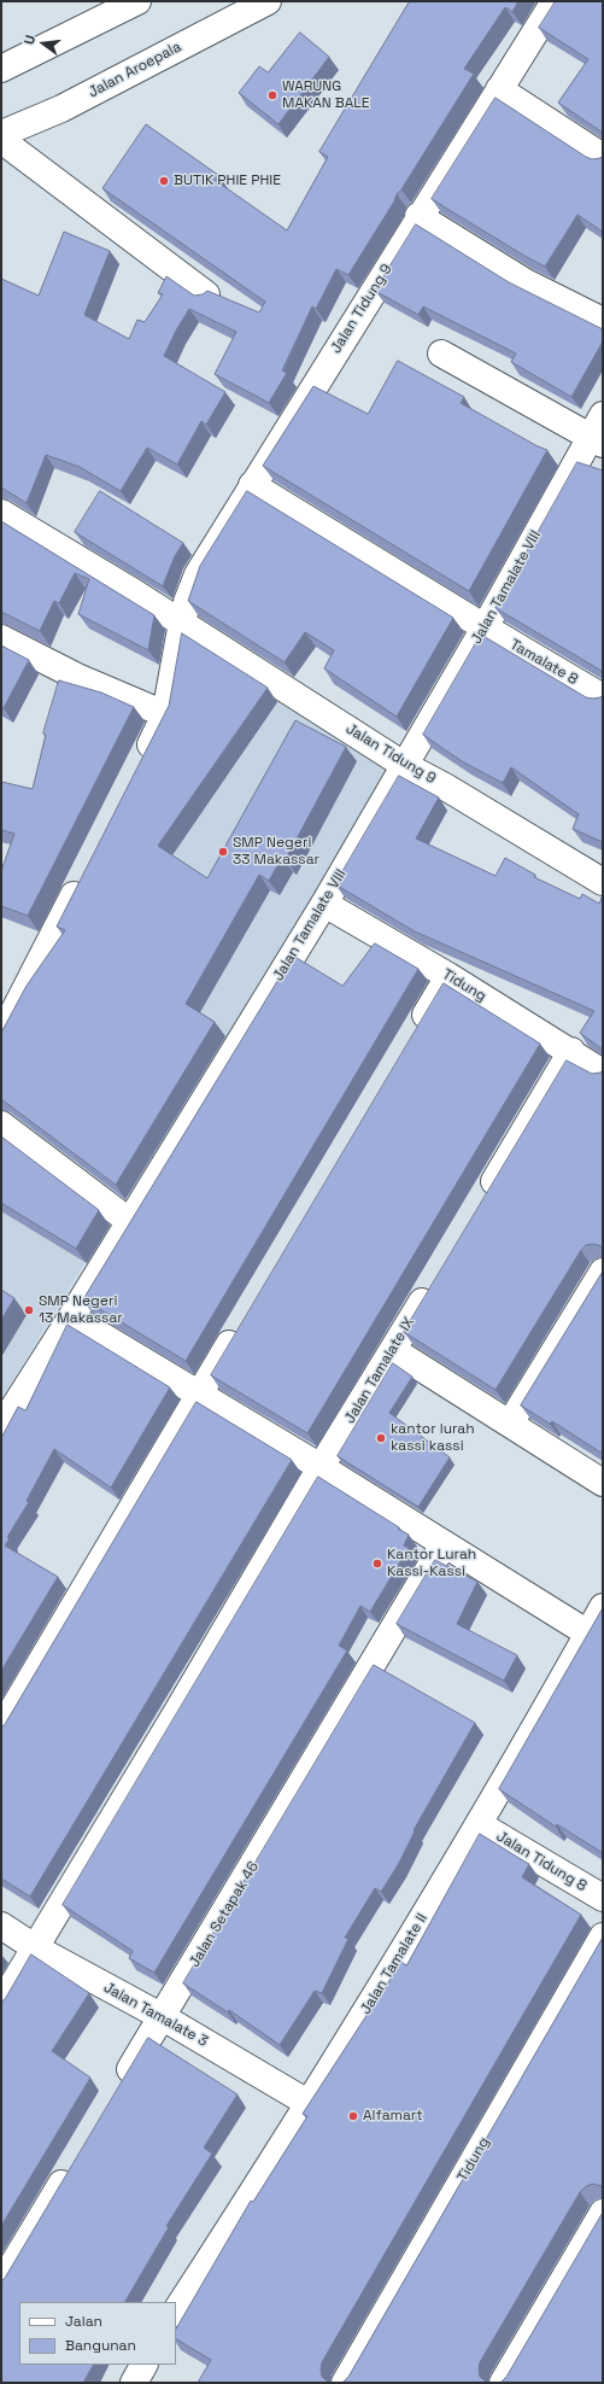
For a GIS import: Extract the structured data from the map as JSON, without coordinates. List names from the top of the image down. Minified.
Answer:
{"streets":{"street":["Jalan Aroepala","Jalan Tidung 9","Jalan Tamalate VIII","Tamalate 8","Tidung","Jalan Tamalate IX","Jalan Tidung 8","Jalan Setapak 46","Jalan Tamalate II","Jalan Tamalate 3"]},"crossings":[["Jalan Tidung 9","Jalan Tamalate VIII"],["Jalan Tidung 9","Tamalate 8"],["Jalan Tamalate VIII","Tamalate 8"],["Jalan Tamalate VIII","Tidung"],["Jalan Tamalate IX","Jalan Tamalate 3"],["Jalan Tidung 8","Jalan Tamalate II"],["Jalan Setapak 46","Jalan Tamalate 3"],["Jalan Tamalate II","Jalan Tamalate 3"]],"places":["WARUNG MAKAN BALE","BUTIK PHIE PHIE","SMP Negeri 33 Makassar","SMP Negeri 13 Makassar","kantor lurah kassi kassi","Kantor Lurah Kassi-Kassi","Alfamart"],"legend":["Jalan","Bangunan"],"north":"left"}
